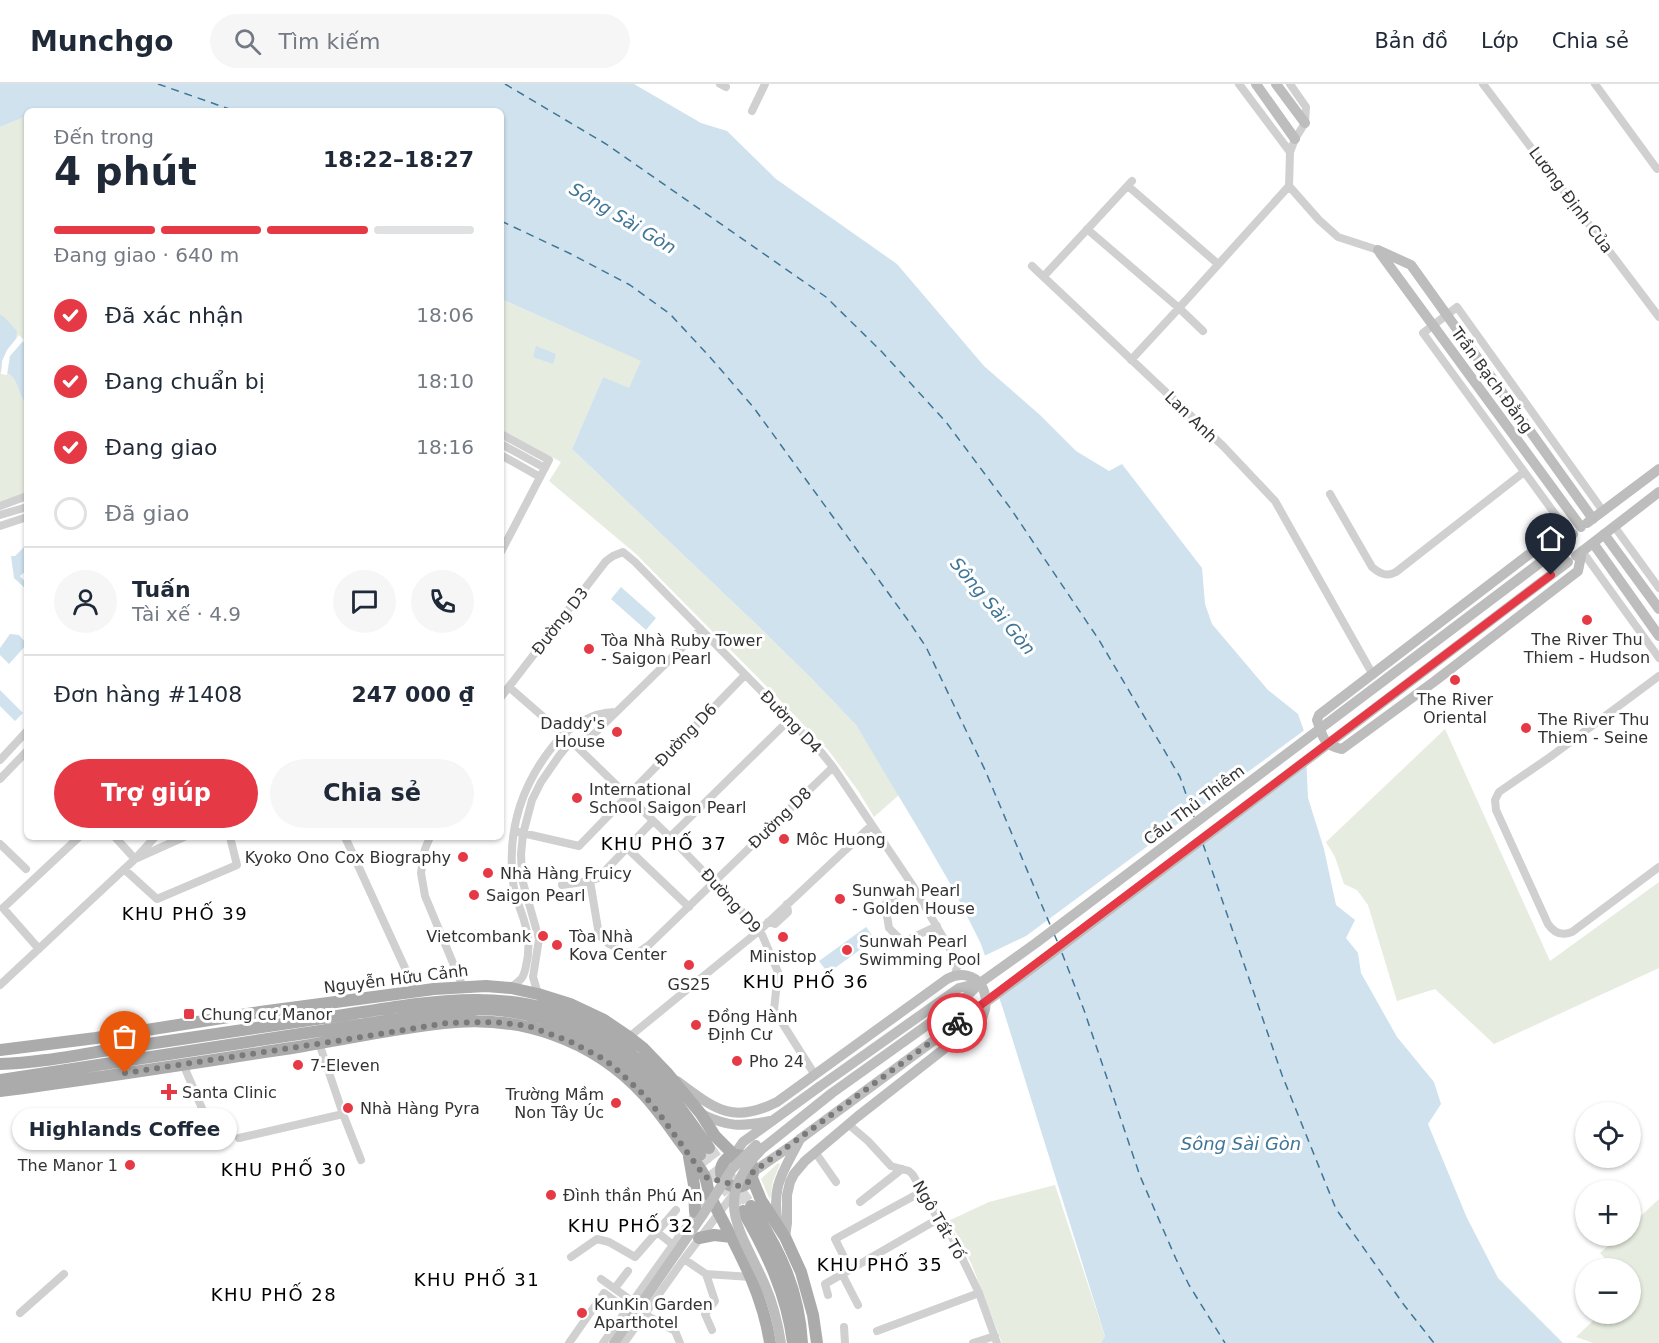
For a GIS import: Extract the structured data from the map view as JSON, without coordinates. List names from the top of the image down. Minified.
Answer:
{"streets":{"main road":["Trần Bạch Đằng","Cầu Thủ Thiêm","Nguyễn Hữu Cảnh"],"street":["Lương Định Của","Lan Anh","Đường D3","Đường D4","Đường D6","Đường D8","Đường D9","Ngô Tất Tố"]},"crossings":[["Trần Bạch Đằng","Cầu Thủ Thiêm"],["Đường D3","Đường D4"],["Đường D3","Đường D9"],["Đường D4","Đường D6"],["Đường D4","Đường D8"],["Đường D6","Đường D9"],["Cầu Thủ Thiêm","Nguyễn Hữu Cảnh"],["Đường D8","Đường D9"]],"districts":["KHU PHỐ 37","KHU PHỐ 39","KHU PHỐ 36","KHU PHỐ 30","KHU PHỐ 32","KHU PHỐ 35","KHU PHỐ 31","KHU PHỐ 28"],"water":["Sông Sài Gòn"],"places":{"other":["The River Thu Thiem - Hudson","Tòa Nhà Ruby Tower - Saigon Pearl","The River Oriental","The River Thu Thiem - Seine","Daddy's House","International School Saigon Pearl","Môc Huong","Kyoko Ono Cox Biography","Nhà Hàng Fruicy","Saigon Pearl","Sunwah Pearl - Golden House","Vietcombank","Ministop","Tòa Nhà Kova Center","Sunwah Pearl Swimming Pool","GS25","Đồng Hành Định Cư","Pho 24","7-Eleven","Highlands Coffee","Trường Mầm Non Tây Úc","Nhà Hàng Pyra","The Manor 1","Đình thần Phú An","KunKin Garden Aparthotel"],"transit":["Chung cư Manor"],"health":["Santa Clinic"]},"page":{"header":"Munchgo","search":"Tìm kiếm","nav":["Bản đồ","Lớp","Chia sẻ"],"heading":["4 phút","Đến trong","18:22–18:27"],"panel":["Tuấn","Tài xế · 4.9","Đơn hàng #1408","247 000 ₫"],"bar":"Đang giao · 640 m","list":[["Đã xác nhận","18:06"],["Đang chuẩn bị","18:10"],["Đang giao","18:16"],"Đã giao"],"buttons":["Trợ giúp","Chia sẻ"],"map_buttons":["+","−"],"bubble":"Highlands Coffee"}}
